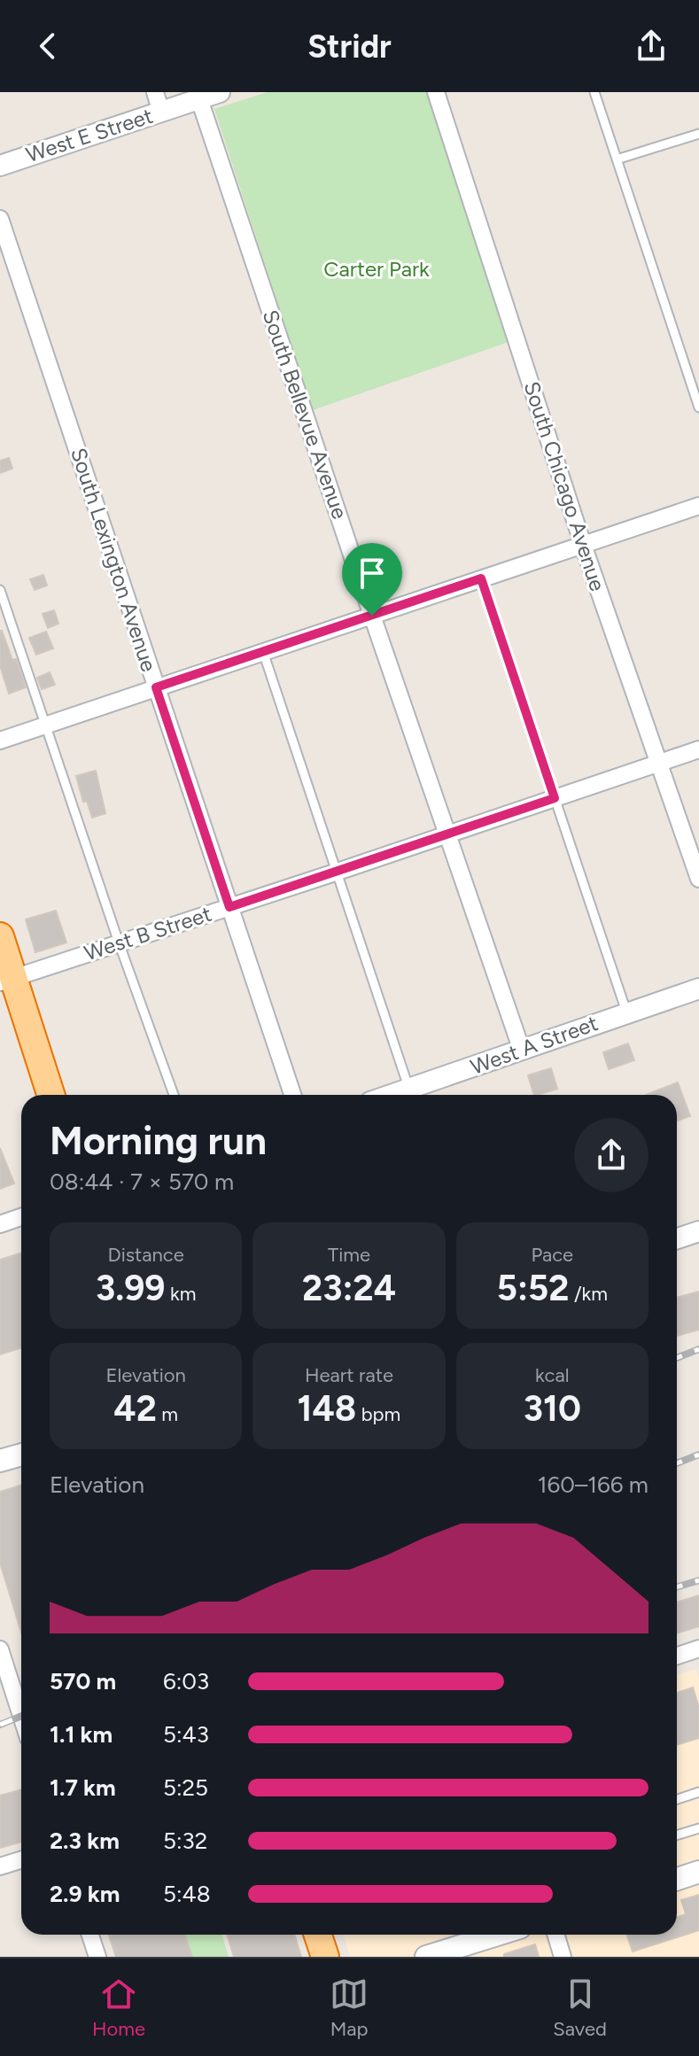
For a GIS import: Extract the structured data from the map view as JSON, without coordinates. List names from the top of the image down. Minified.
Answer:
{"streets":{"street":["West E Street","South Bellevue Avenue","South Chicago Avenue","South Lexington Avenue","West B Street","West A Street"]},"crossings":[["West E Street","South Bellevue Avenue"],["South Bellevue Avenue","West B Street"],["South Bellevue Avenue","West A Street"],["South Chicago Avenue","West B Street"],["South Lexington Avenue","West B Street"]],"parks":["Carter Park"],"page":{"header":"Stridr","heading":["Morning run","08:44 · 7 × 570 m"],"stats":[["Distance","3.99 km"],["Time","23:24"],["Pace","5:52 /km"],["Elevation","42 m"],["Heart rate","148 bpm"],["kcal","310"]],"chart":["Elevation","160–166 m"],"list":[{"name":"570 m","note":"6:03"},{"name":"1.1 km","note":"5:43"},{"name":"1.7 km","note":"5:25"},{"name":"2.3 km","note":"5:32"},{"name":"2.9 km","note":"5:48"}],"tabs":["Home","Map","Saved"]}}
